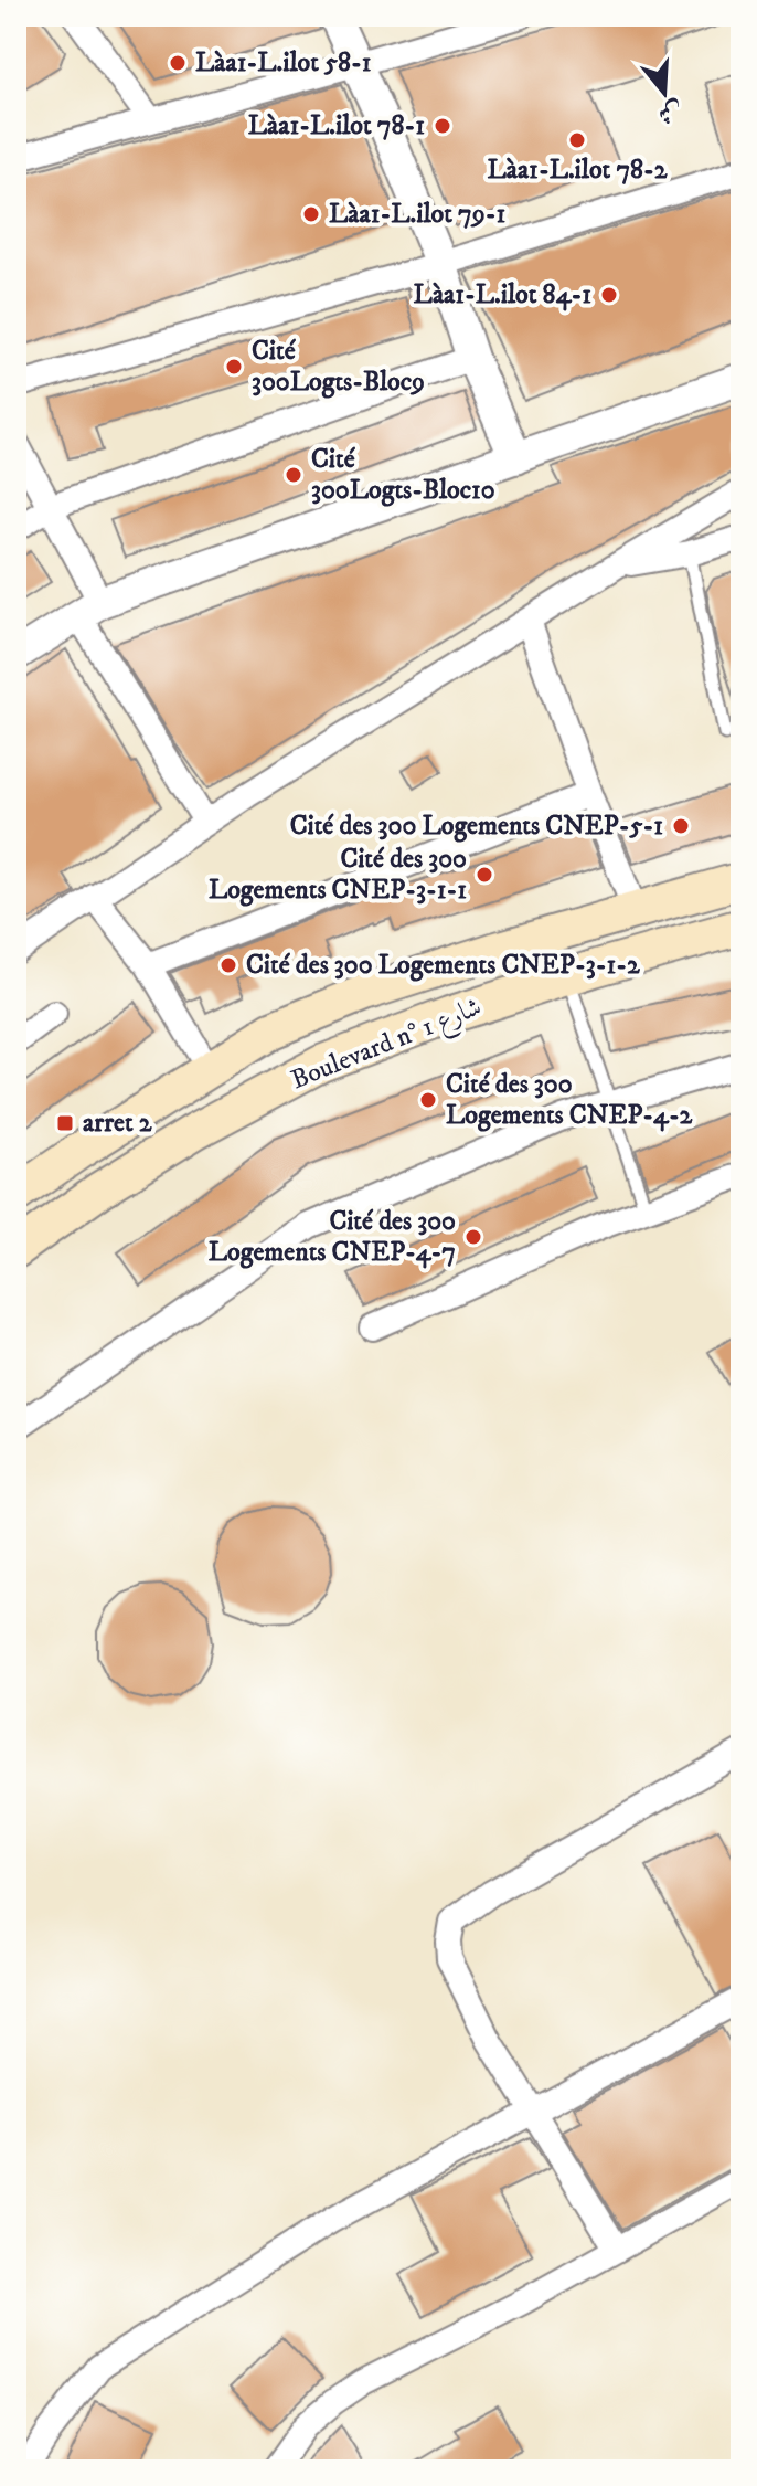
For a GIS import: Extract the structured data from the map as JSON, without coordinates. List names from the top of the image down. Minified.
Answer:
{"streets":{"main road":["Boulevard n° شارع 1"]},"places":{"other":["Làa1-L.ilot 58-1","Làa1-L.ilot 78-1","Làa1-L.ilot 78-2","Làa1-L.ilot 79-1","Làa1-L.ilot 84-1","Cité 300Logts-Bloc9","Cité 300Logts-Bloc10","Cité des 300 Logements CNEP-5-1","Cité des 300 Logements CNEP-3-1-1","Cité des 300 Logements CNEP-3-1-2","Cité des 300 Logements CNEP-4-2","Cité des 300 Logements CNEP-4-7"],"transit":["arret 2"]},"north":"bottom"}
